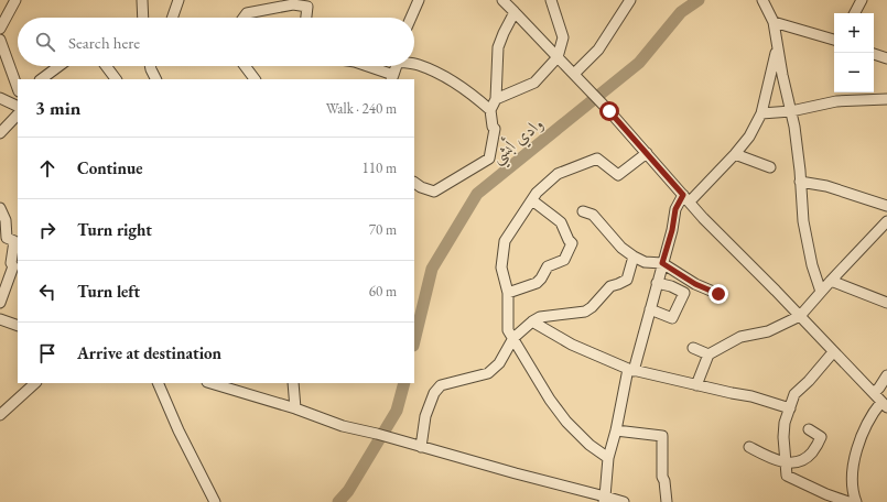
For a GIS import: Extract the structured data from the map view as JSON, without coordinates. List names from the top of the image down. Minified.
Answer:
{"water":["وادي أبشي"],"page":{"map_buttons":["+","−"],"search":"Search here","heading":["3 min","Walk · 240 m"],"list":[["Continue","110 m"],["Turn right","70 m"],["Turn left","60 m"],"Arrive at destination"]}}
